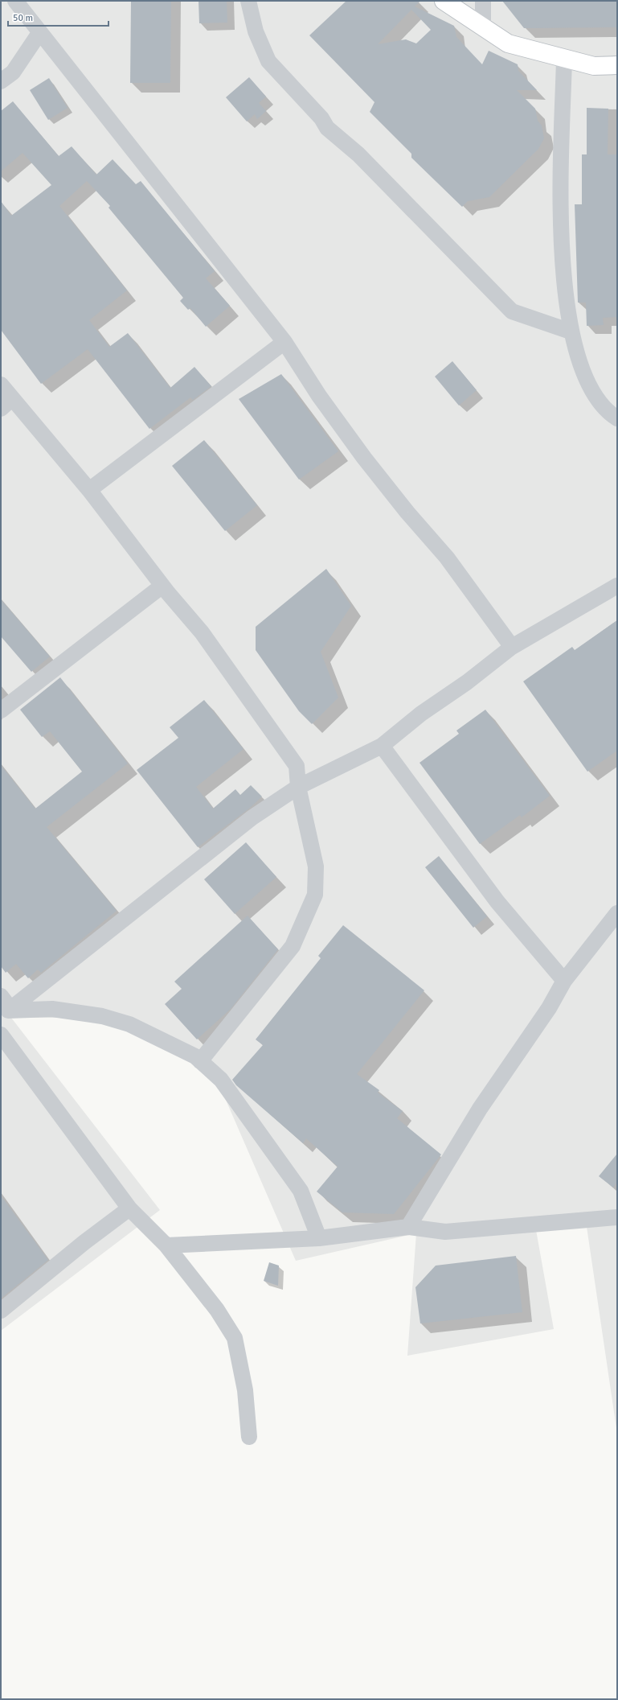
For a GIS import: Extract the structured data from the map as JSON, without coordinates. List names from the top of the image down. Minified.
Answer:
{"scale_bar":"50 m"}
